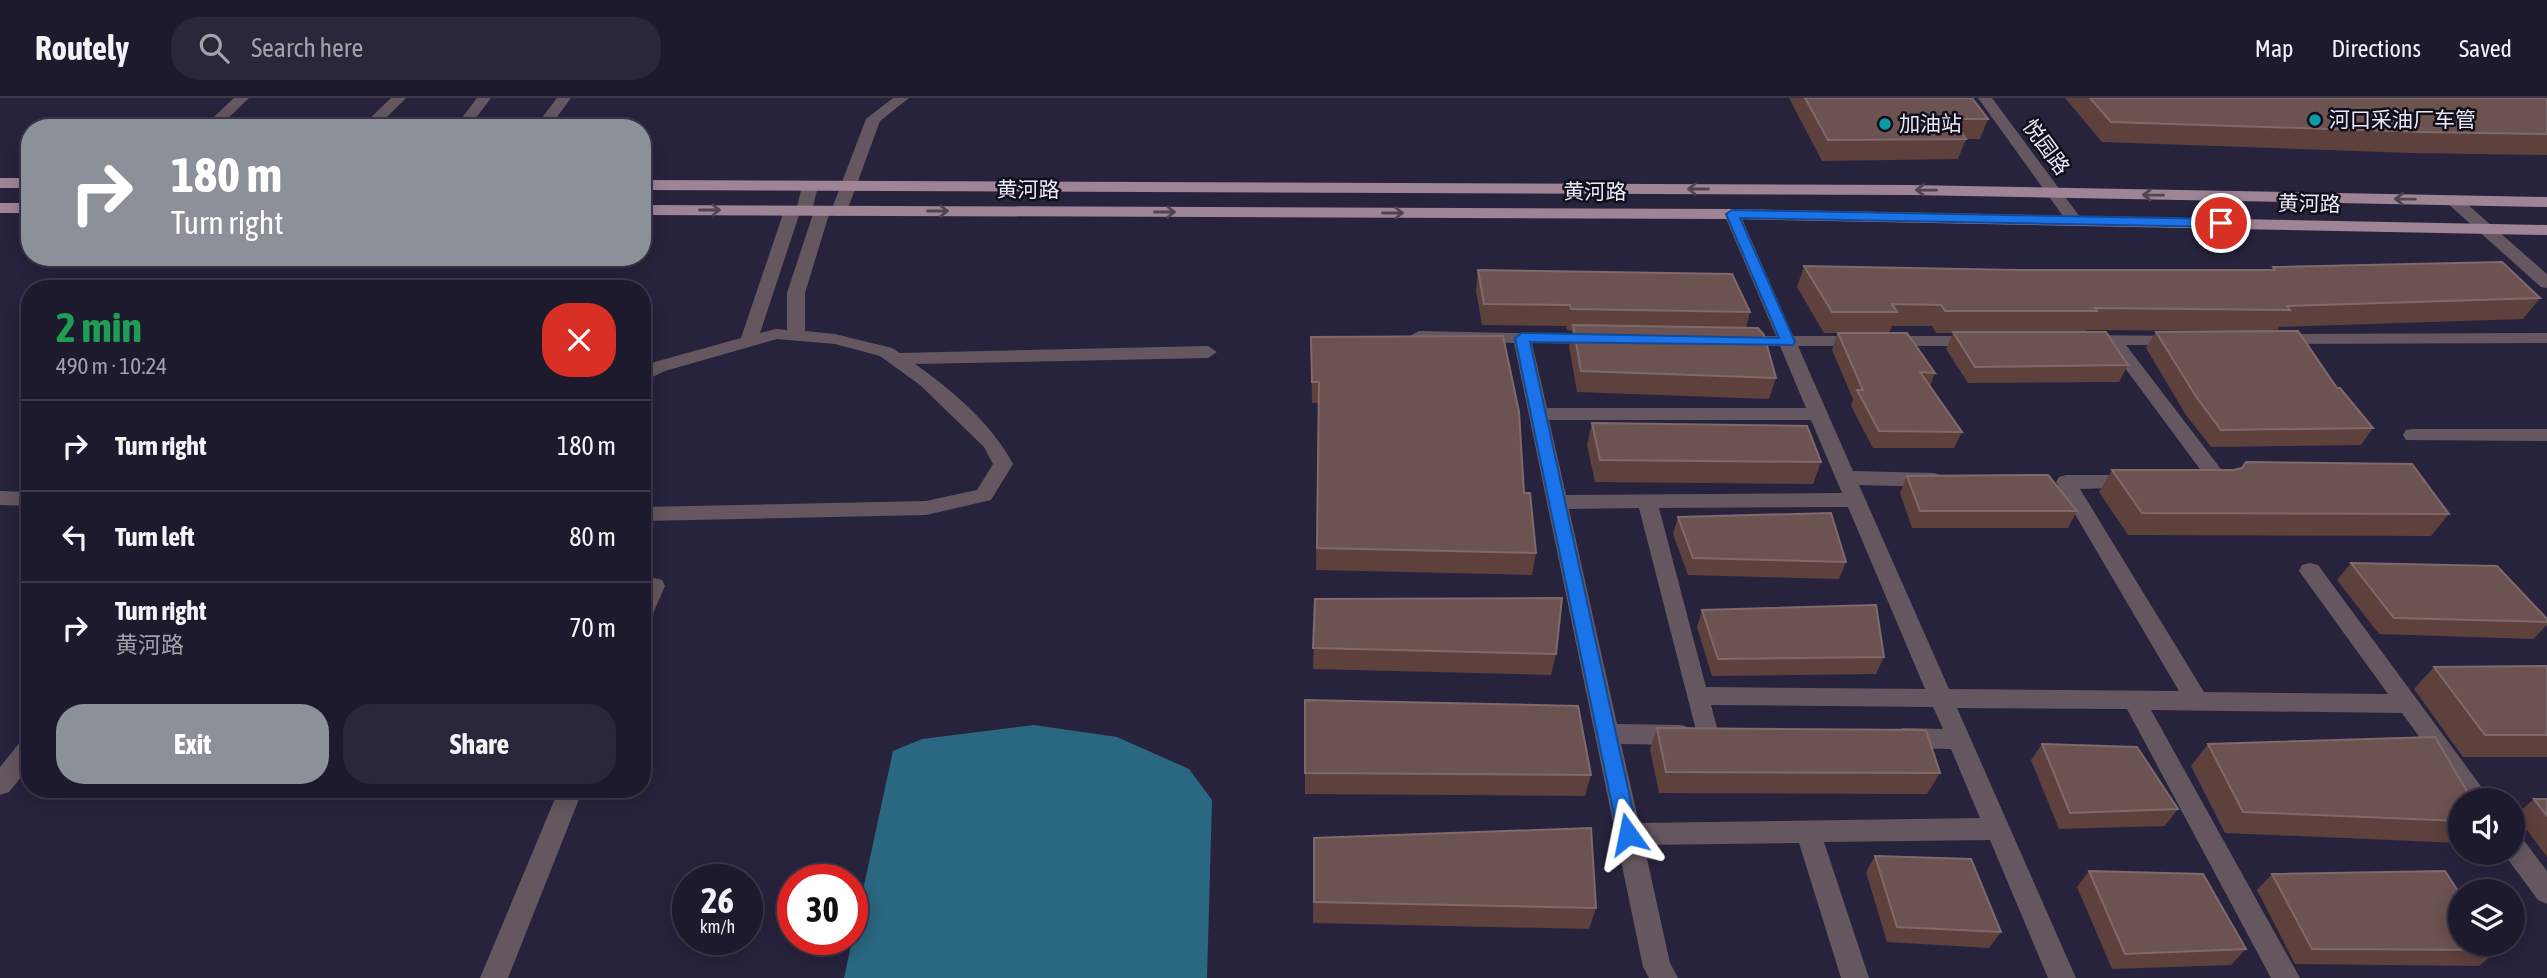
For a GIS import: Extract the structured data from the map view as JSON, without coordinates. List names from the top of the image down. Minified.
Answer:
{"streets":{"main road":["黄河路"],"street":["悦园路"]},"crossings":[["悦园路","黄河路"]],"places":["河口采油厂车管","加油站"],"page":{"header":"Routely","search":"Search here","nav":["Map","Directions","Saved"],"turn":["180 m","Turn right"],"heading":["2 min","490 m · 10:24"],"list":[{"name":"Turn right","value":"180 m"},{"name":"Turn left","value":"80 m"},{"name":"Turn right","note":"黄河路","value":"70 m"}],"buttons":["Exit","Share"],"speed":"26 km/h","limit":"30"}}
